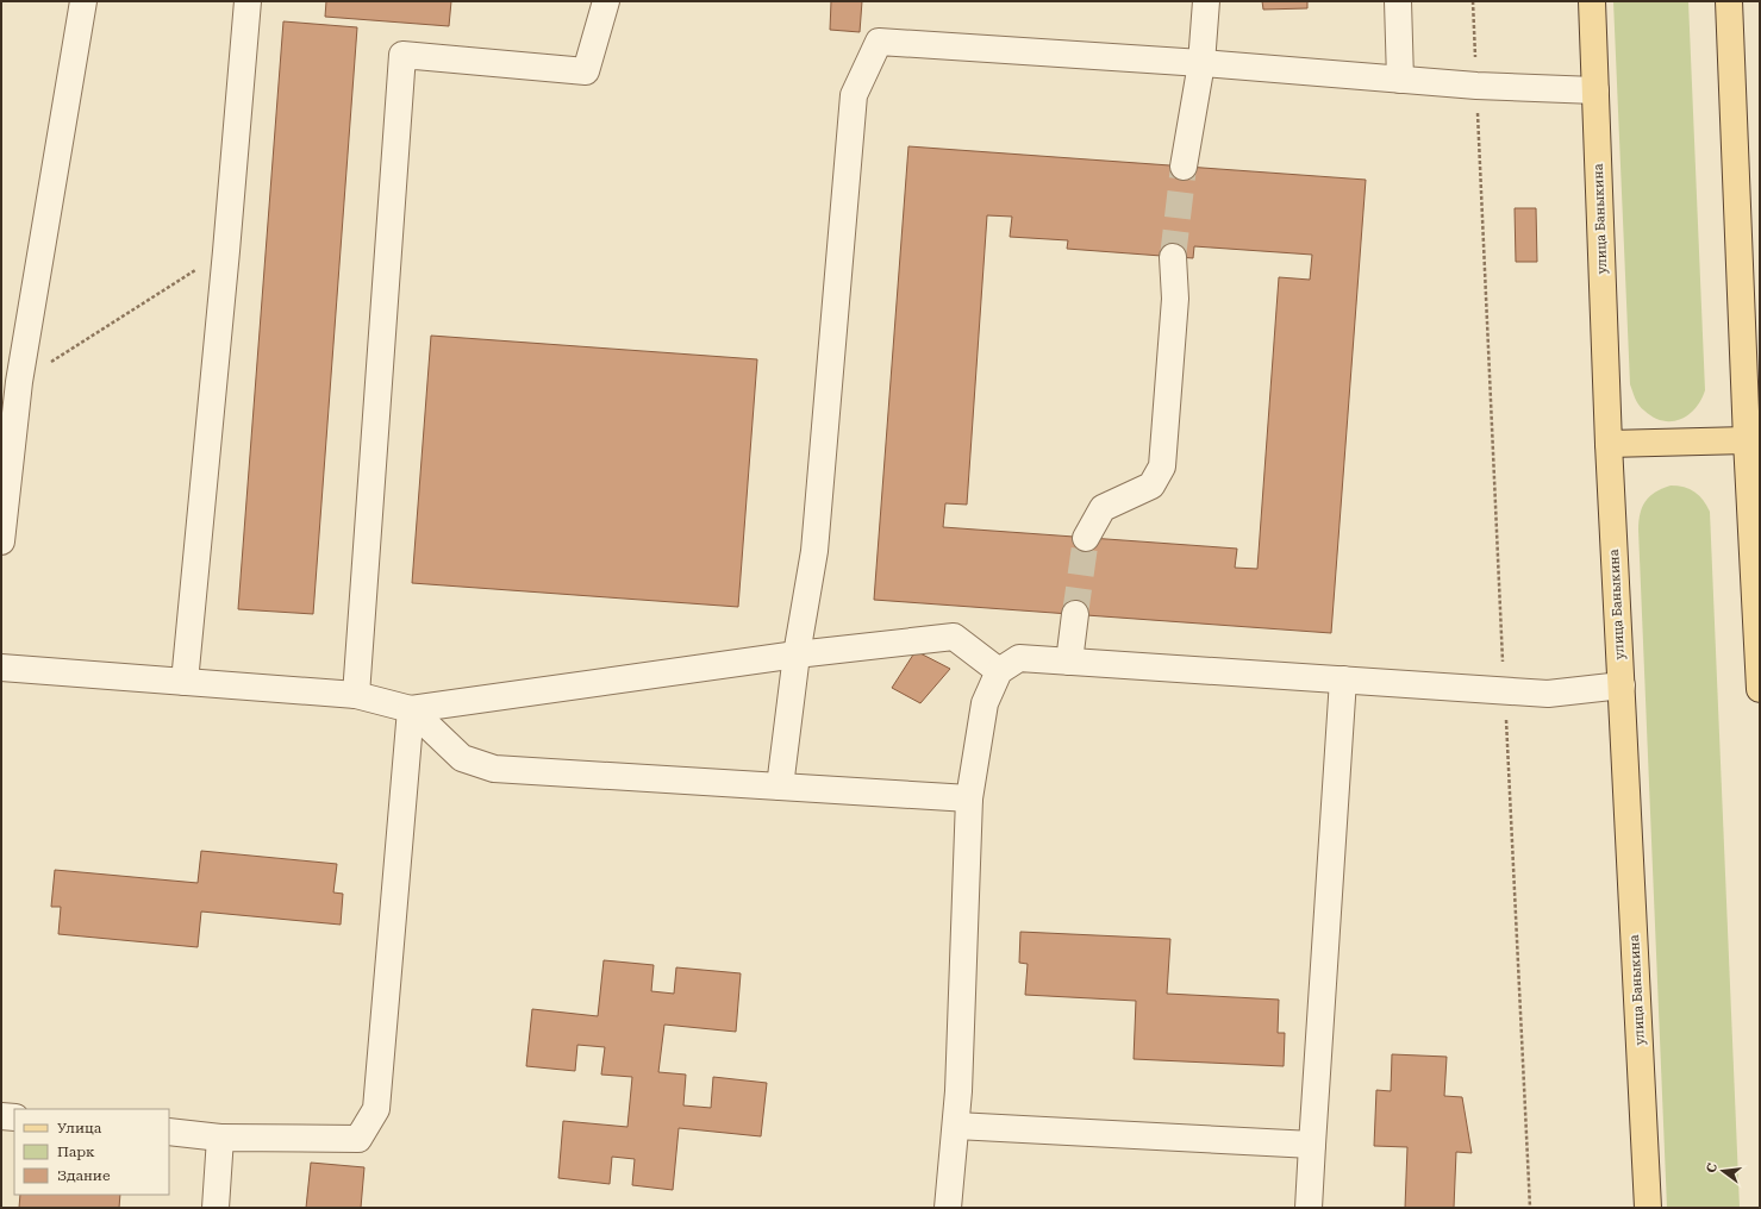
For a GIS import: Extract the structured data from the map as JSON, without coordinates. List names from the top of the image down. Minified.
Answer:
{"streets":{"main road":["улица Баныкина"]},"legend":["Улица","Парк","Здание"],"north":"left"}
